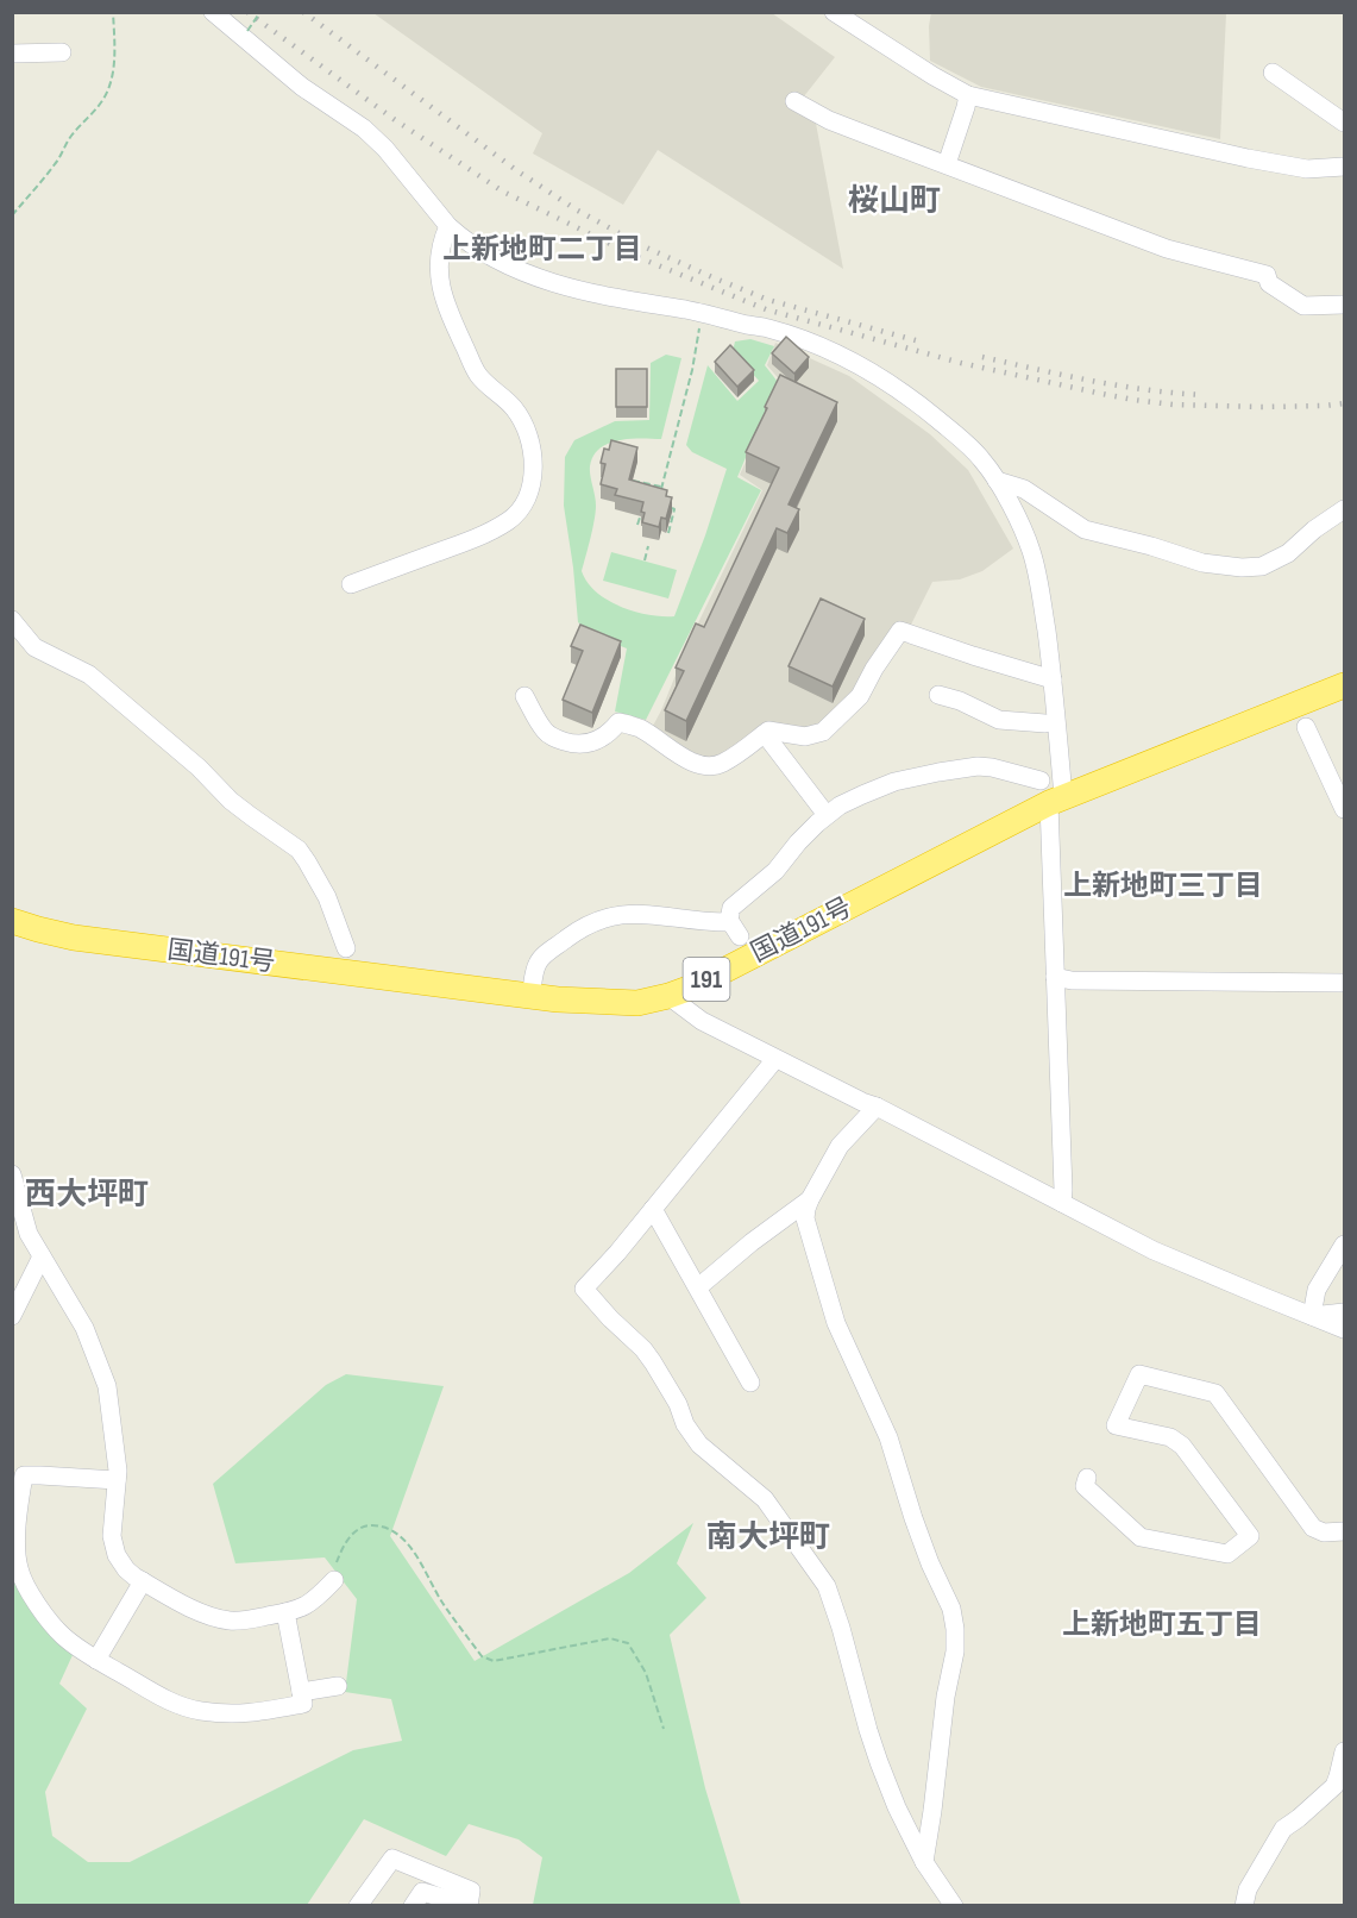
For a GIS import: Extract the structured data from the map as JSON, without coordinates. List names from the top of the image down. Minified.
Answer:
{"streets":{"highway":["国道191号","191"]},"districts":["桜山町","上新地町二丁目","上新地町三丁目","西大坪町","南大坪町","上新地町五丁目"]}
